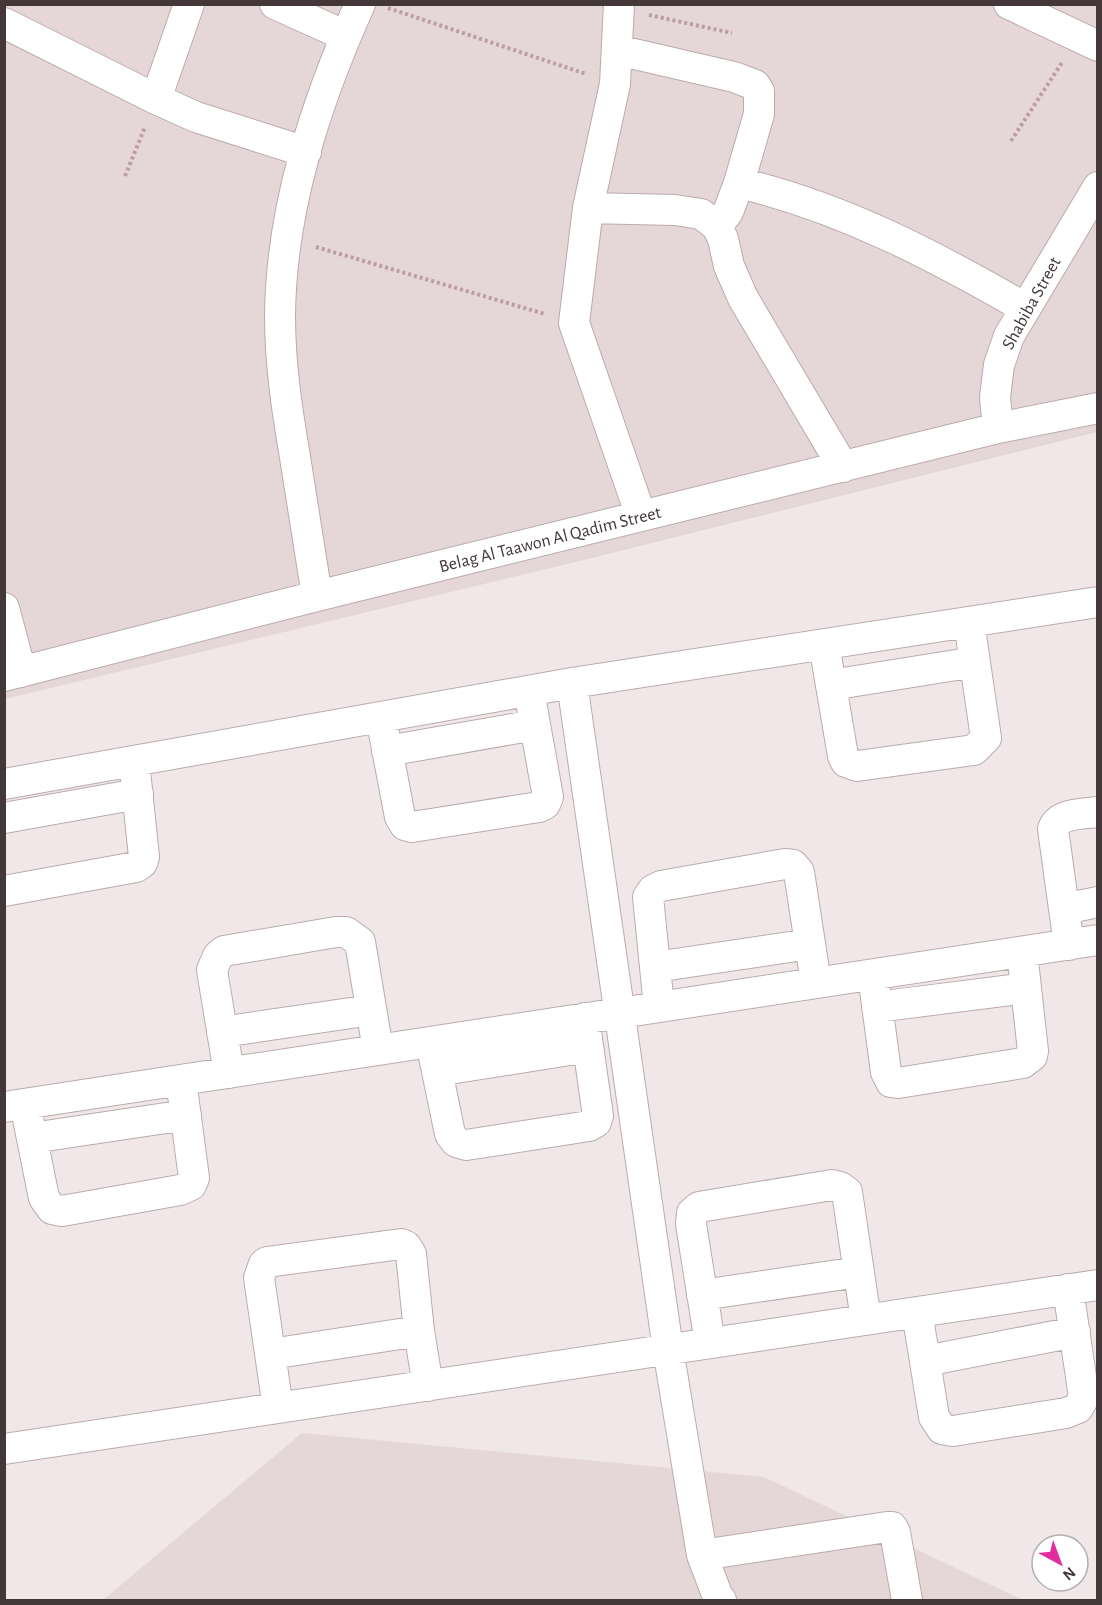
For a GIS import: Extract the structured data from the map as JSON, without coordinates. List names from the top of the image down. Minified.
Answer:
{"streets":{"street":["Shabiba Street","Belag Al Taawon Al Qadim Street"]},"crossings":[["Shabiba Street","Belag Al Taawon Al Qadim Street"]],"north":"bottom right"}
